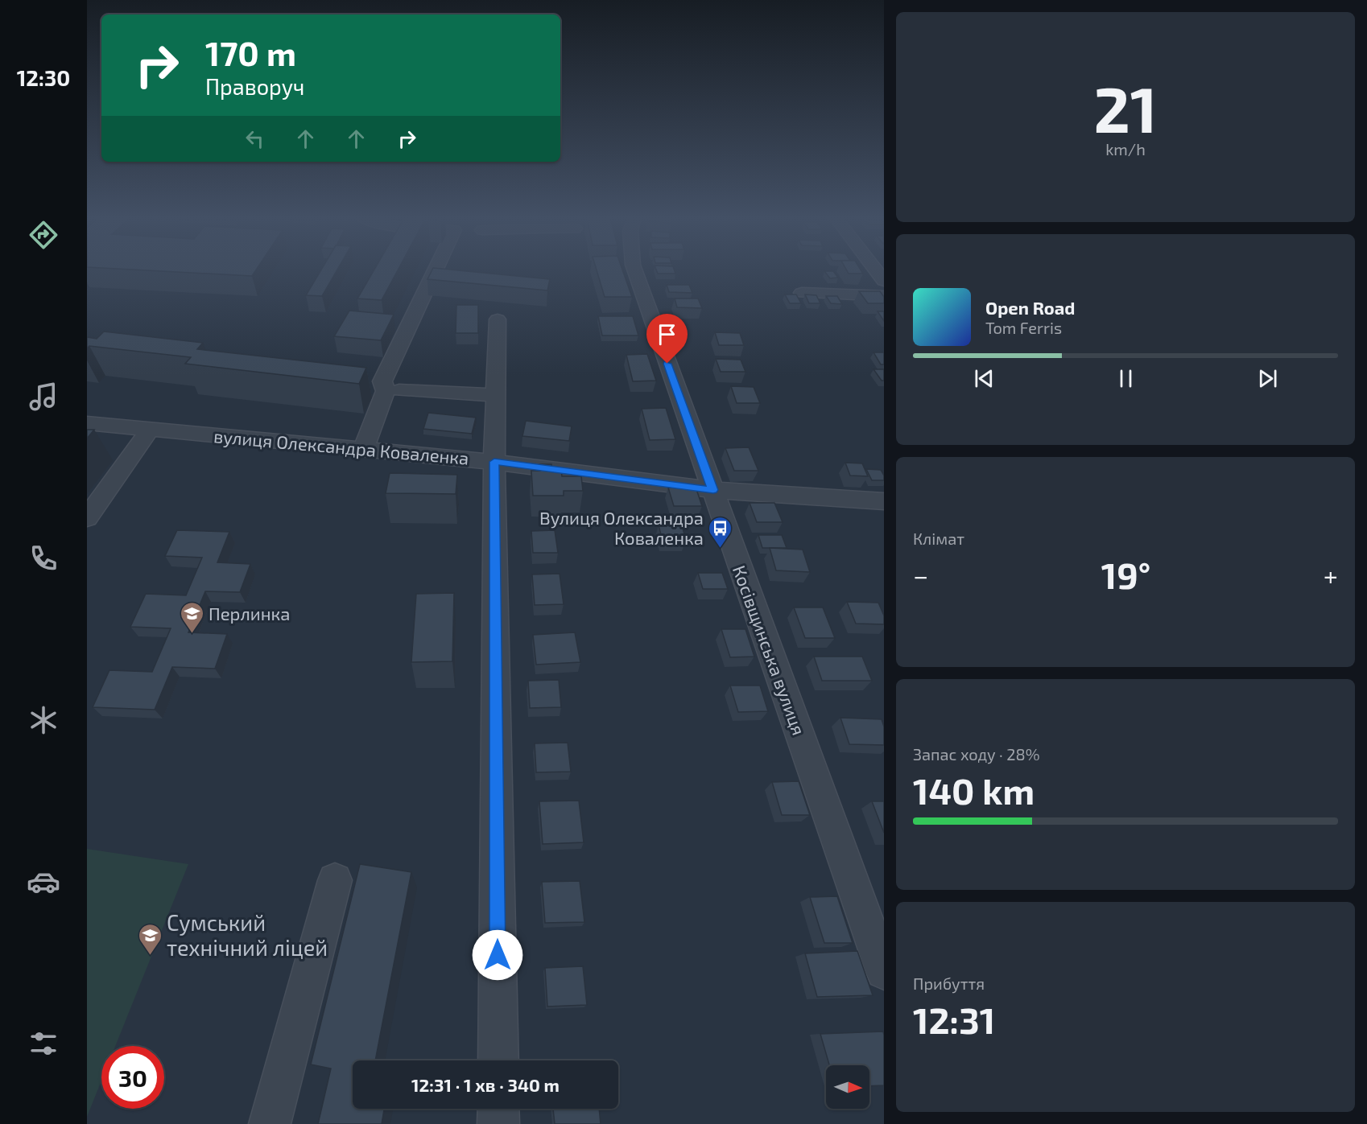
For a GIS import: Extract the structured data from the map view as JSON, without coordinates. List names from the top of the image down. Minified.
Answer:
{"streets":{"street":["вулиця Олександра Коваленка","Косівщинська вулиця"]},"crossings":[["вулиця Олександра Коваленка","Косівщинська вулиця"]],"places":{"bus stop":["Вулиця Олександра Коваленка"],"school or university":["Перлинка","Сумський технічний ліцей"]},"north":"right","page":{"tabs":"12:30","tile":[["21","km/h"],"Клімат",["Запас ходу · 28%","140 km"],["Прибуття","12:31"]],"turn":["170 m","Праворуч"],"song":["Open Road","Tom Ferris"],"heat":["−","19°","+"],"limit":"30","trip":"12:31 · 1 хв · 340 m"}}
